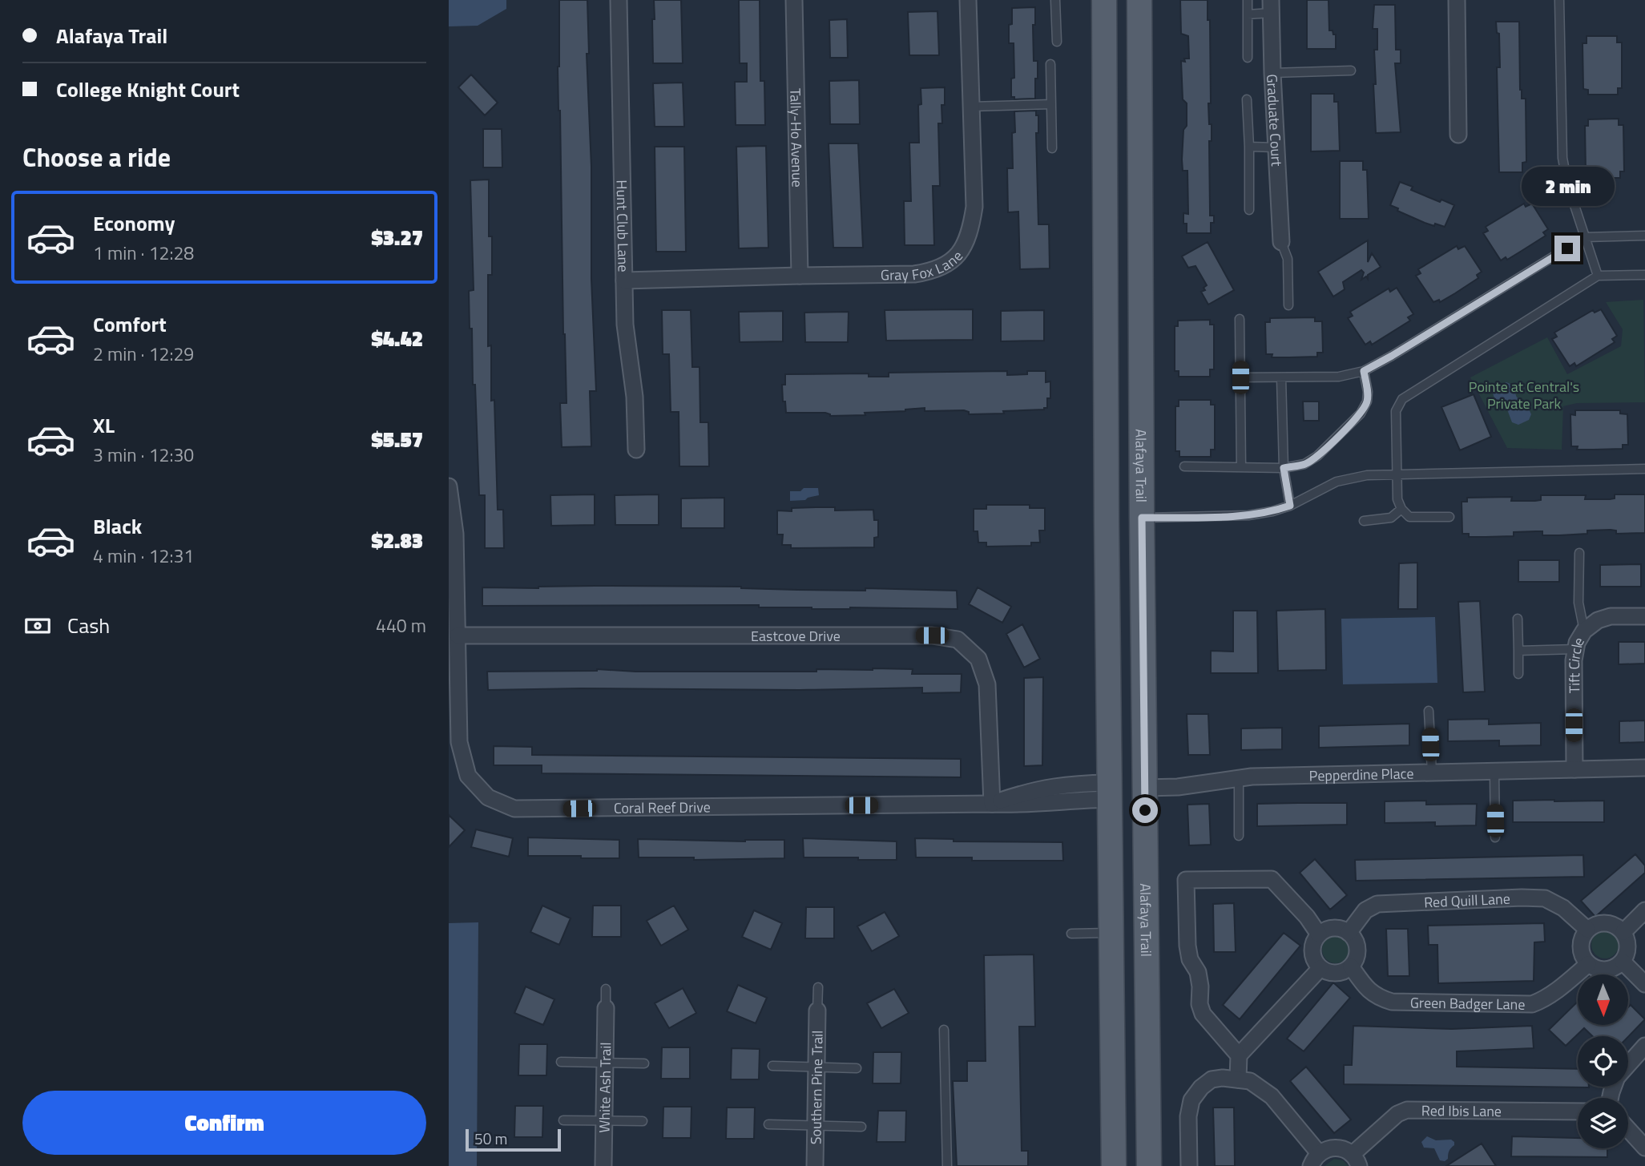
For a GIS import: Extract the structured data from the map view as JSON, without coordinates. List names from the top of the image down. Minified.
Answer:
{"streets":{"main road":["Alafaya Trail"],"street":["Graduate Court","Tally-Ho Avenue","Hunt Club Lane","Gray Fox Lane","Eastcove Drive","Tift Circle","Pepperdine Place","Coral Reef Drive","Red Quill Lane","Green Badger Lane","White Ash Trail","Southern Pine Trail","Red Ibis Lane"]},"crossings":[["Tally-Ho Avenue","Gray Fox Lane"],["Hunt Club Lane","Gray Fox Lane"],["Alafaya Trail","Pepperdine Place"],["Eastcove Drive","Coral Reef Drive"],["Tift Circle","Pepperdine Place"],["Red Quill Lane","Green Badger Lane"]],"parks":["Pointe at Central's Private Park"],"scale_bar":"50 m","north":"bottom","page":{"banner":["Alafaya Trail","College Knight Court"],"heading":"Choose a ride","bubble":"2 min","list":[{"name":"Economy","note":"1 min · 12:28","value":"$3.27"},{"name":"Comfort","note":"2 min · 12:29","value":"$4.42"},{"name":"XL","note":"3 min · 12:30","value":"$5.57"},{"name":"Black","note":"4 min · 12:31","value":"$2.83"}],"pay":["Cash","440 m"],"buttons":"Confirm","scale":"50 m"}}
